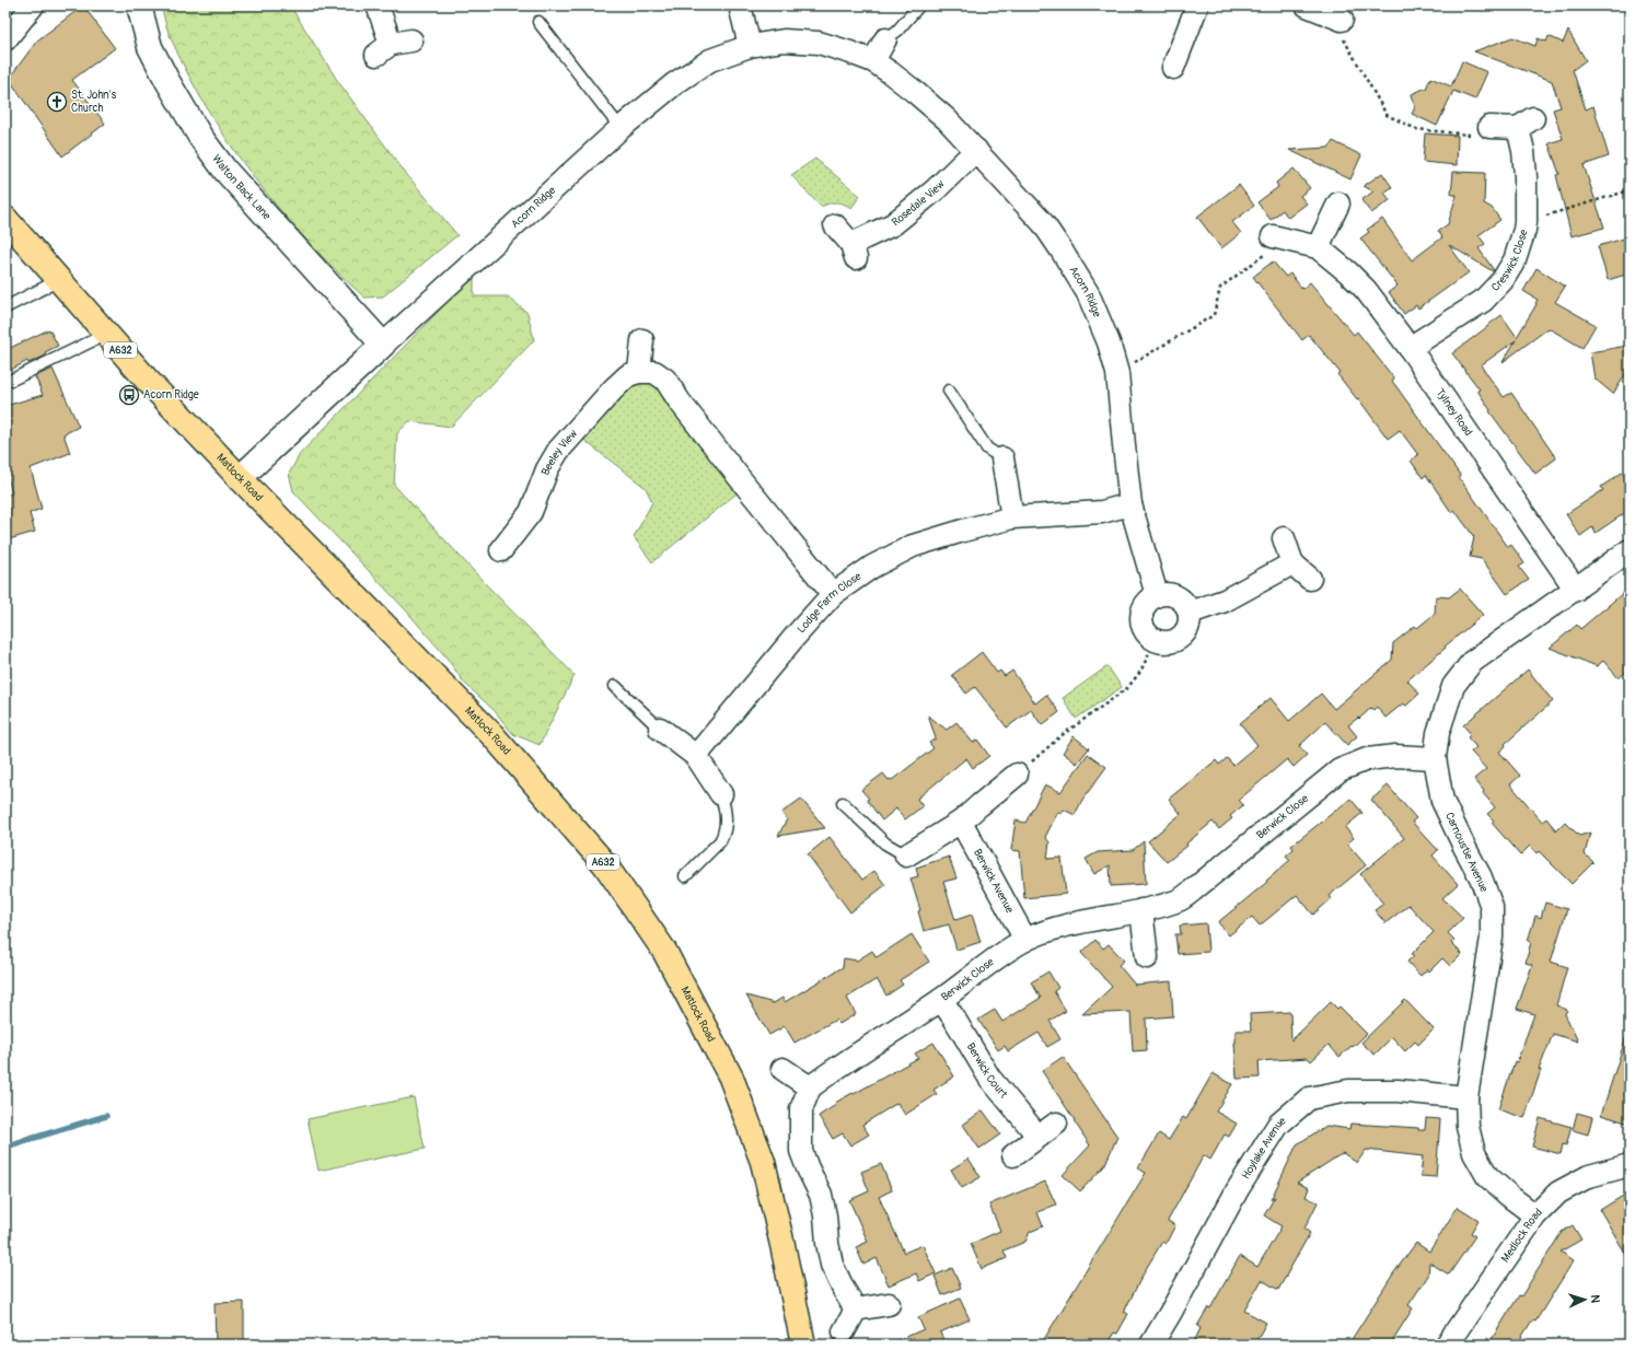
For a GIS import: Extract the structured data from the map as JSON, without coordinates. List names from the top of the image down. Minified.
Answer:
{"streets":{"main road":["A632","Matlock Road"],"street":["Walton Back Lane","Rosedale View","Acorn Ridge","Creswick Close","Tylney Road","Beeley View","Lodge Farm Close","Berwick Close","Carnoustie Avenue","Berwick Avenue","Berwick Court","Hoylake Avenue","Medlock Road"]},"crossings":[["Walton Back Lane","Acorn Ridge"],["Rosedale View","Acorn Ridge"],["Acorn Ridge","Matlock Road"],["Acorn Ridge","Lodge Farm Close"],["Creswick Close","Tylney Road"],["Tylney Road","Carnoustie Avenue"],["Berwick Close","Carnoustie Avenue"],["Berwick Close","Berwick Avenue"],["Berwick Close","Berwick Court"],["Carnoustie Avenue","Hoylake Avenue"],["Carnoustie Avenue","Medlock Road"]],"places":{"church":["St. John's Church"],"bus stop":["Acorn Ridge"]},"north":"right"}
